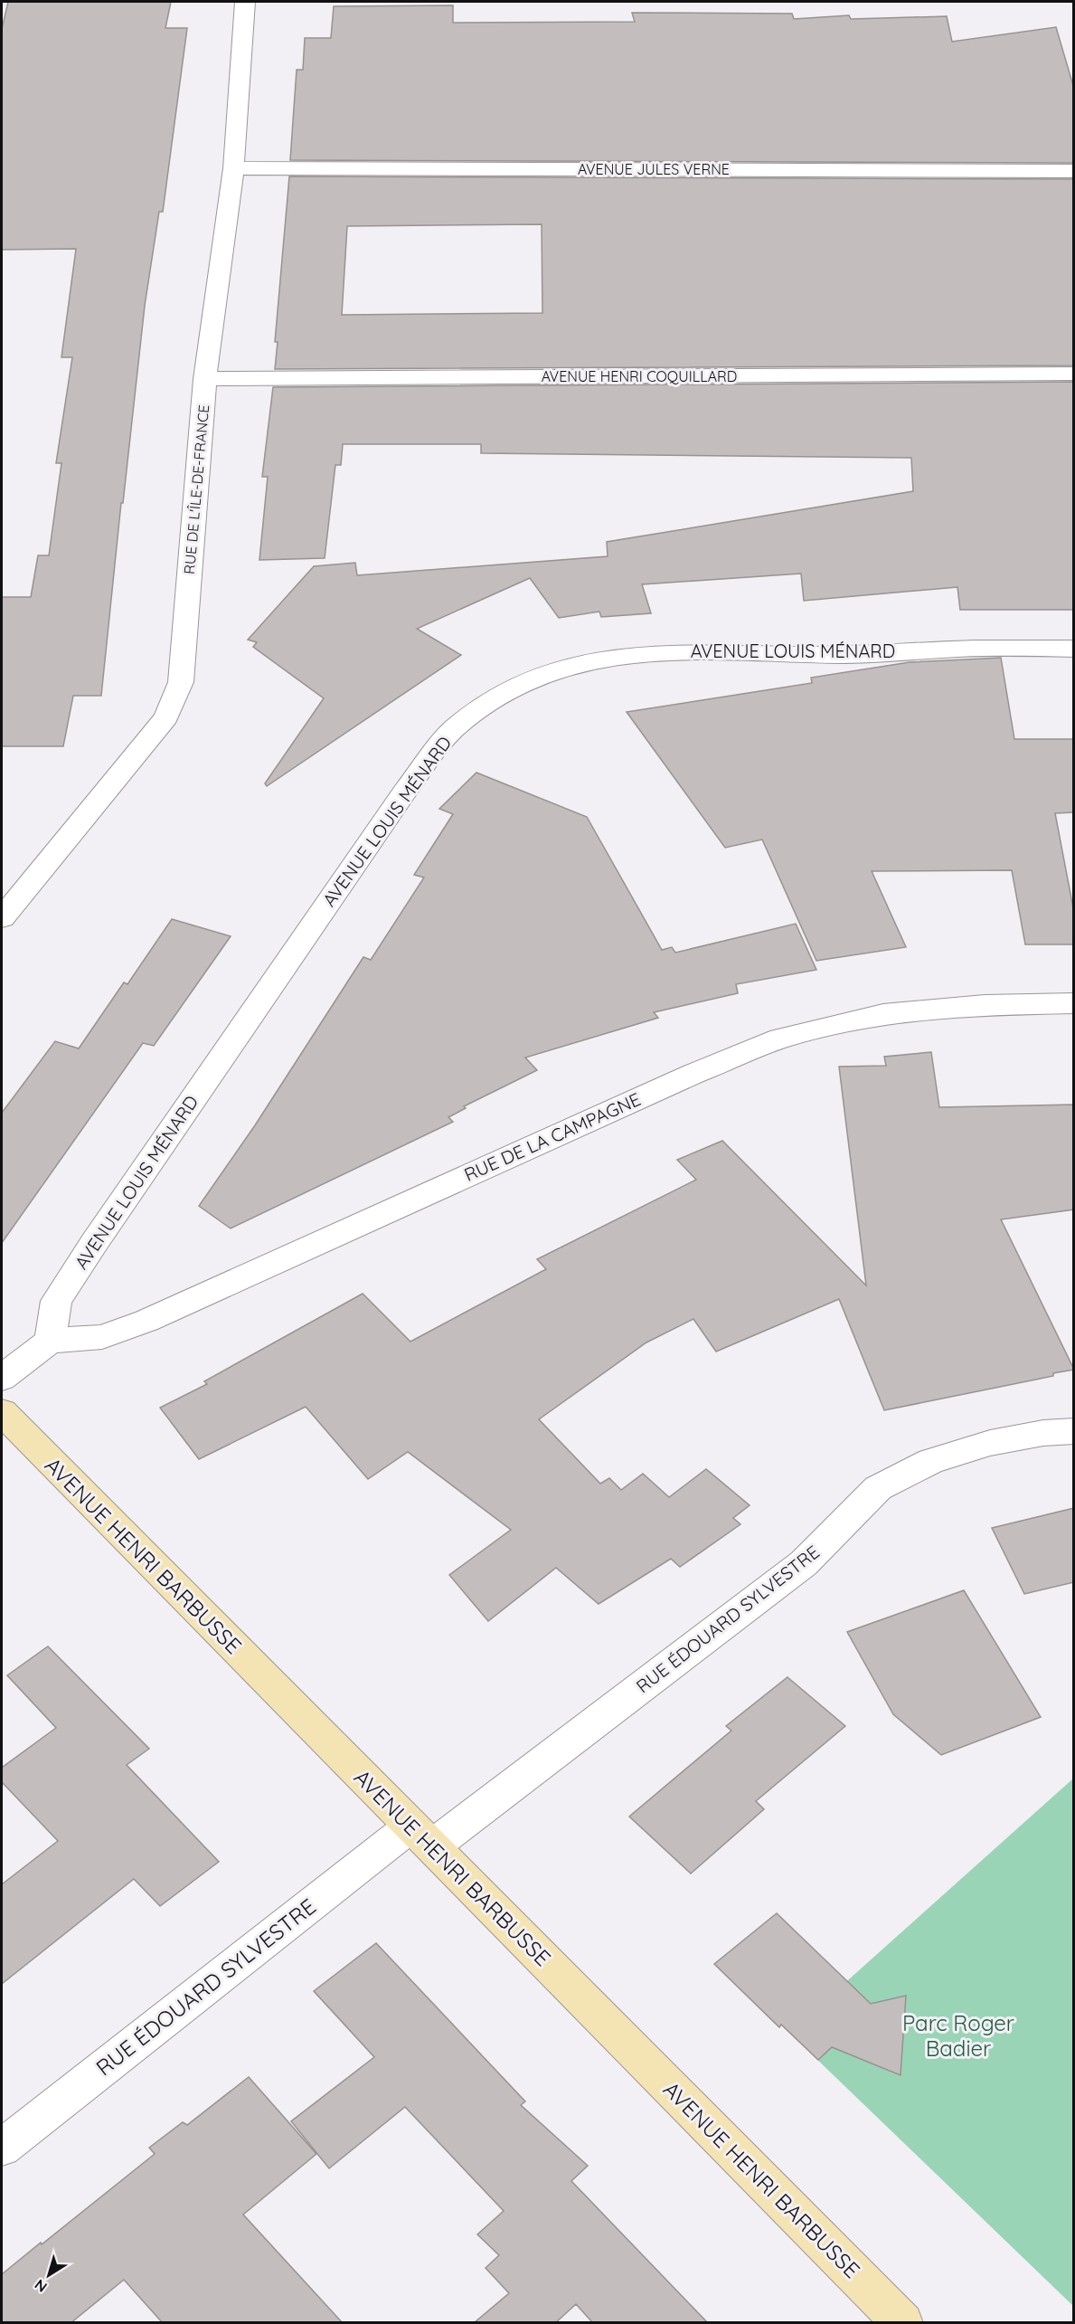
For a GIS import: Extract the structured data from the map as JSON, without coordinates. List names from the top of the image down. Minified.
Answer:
{"streets":{"main road":["AVENUE HENRI BARBUSSE"],"street":["AVENUE JULES VERNE","AVENUE HENRI COQUILLARD","RUE DE L'ÎLE-DE-FRANCE","AVENUE LOUIS MÉNARD","RUE DE LA CAMPAGNE","RUE ÉDOUARD SYLVESTRE"]},"crossings":[["AVENUE JULES VERNE","RUE DE L'ÎLE-DE-FRANCE"],["AVENUE HENRI COQUILLARD","RUE DE L'ÎLE-DE-FRANCE"],["AVENUE LOUIS MÉNARD","RUE DE LA CAMPAGNE"],["AVENUE HENRI BARBUSSE","RUE ÉDOUARD SYLVESTRE"]],"parks":["Parc Roger Badier"],"north":"bottom left"}
